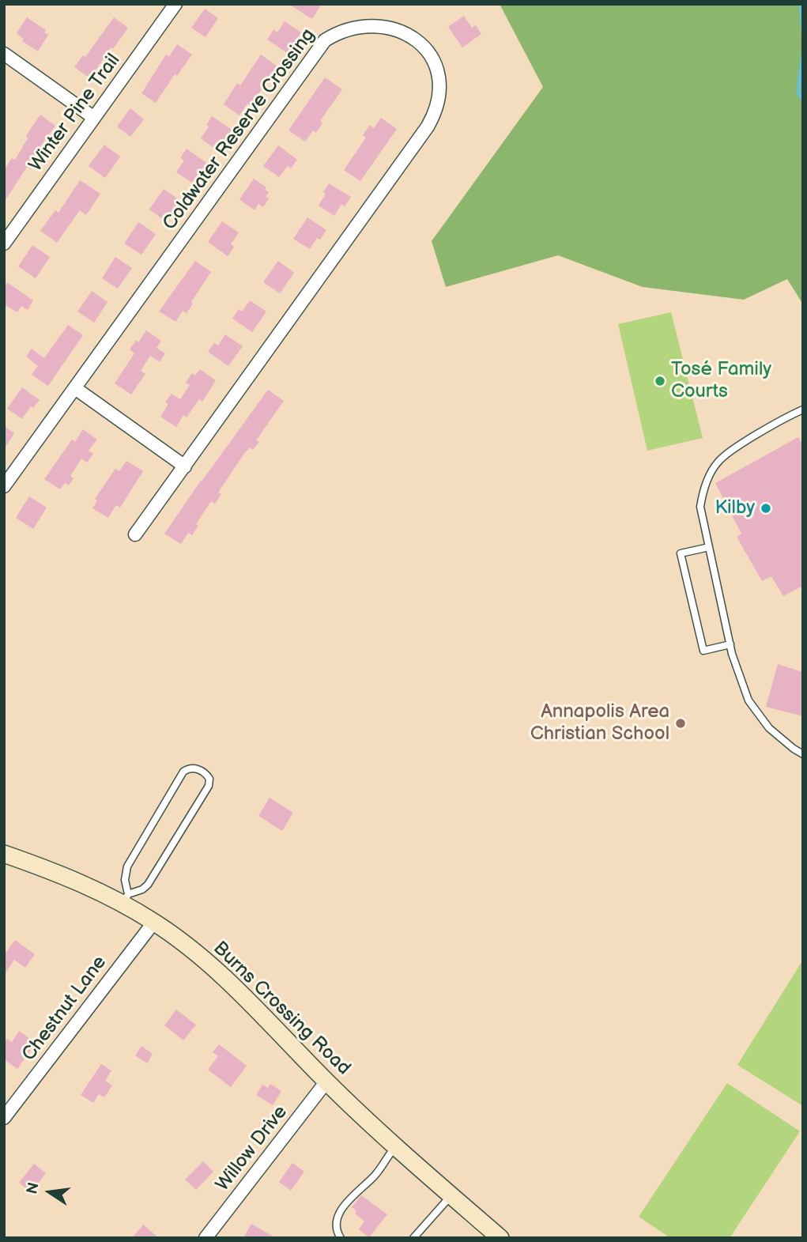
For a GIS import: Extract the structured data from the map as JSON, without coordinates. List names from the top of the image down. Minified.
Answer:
{"streets":{"street":["Winter Pine Trail","Coldwater Reserve Crossing","Chestnut Lane","Burns Crossing Road","Willow Drive"]},"crossings":[["Chestnut Lane","Burns Crossing Road"],["Burns Crossing Road","Willow Drive"]],"places":["Tosé Family Courts","Kilby","Annapolis Area Christian School"],"north":"left"}
